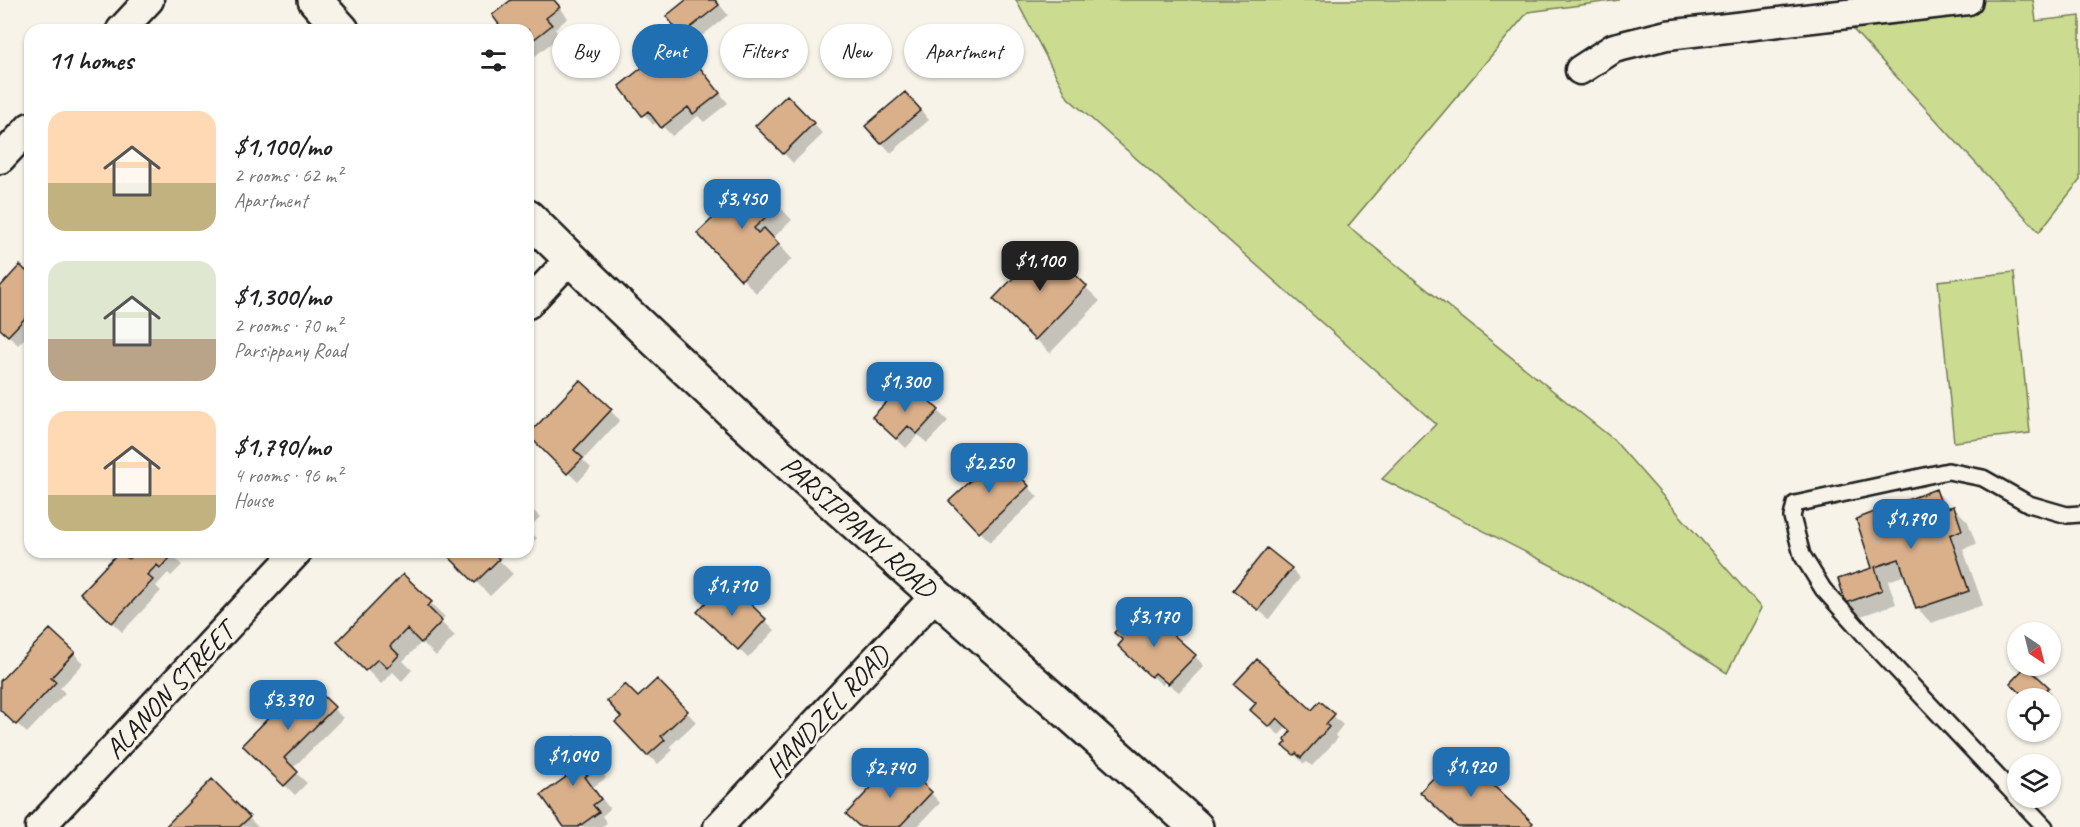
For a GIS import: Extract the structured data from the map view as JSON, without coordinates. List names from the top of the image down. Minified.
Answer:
{"streets":{"main road":["PARSIPPANY ROAD"],"street":["ALANON STREET","HANDZEL ROAD"]},"crossings":[["PARSIPPANY ROAD","HANDZEL ROAD"]],"north":"bottom right","page":{"chip":["Buy","Rent","Filters","New","Apartment"],"heading":"11 homes","list":[{"name":"$1,100/mo","note":"2 rooms · 62 m² · Apartment"},{"name":"$1,300/mo","note":"2 rooms · 70 m² · Parsippany Road"},{"name":"$1,790/mo","note":"4 rooms · 96 m² · House"}],"price":["$3,450","$1,100","$1,300","$2,250","$1,790","$1,710","$3,170","$3,390","$1,040","$1,920","$2,740"]}}
